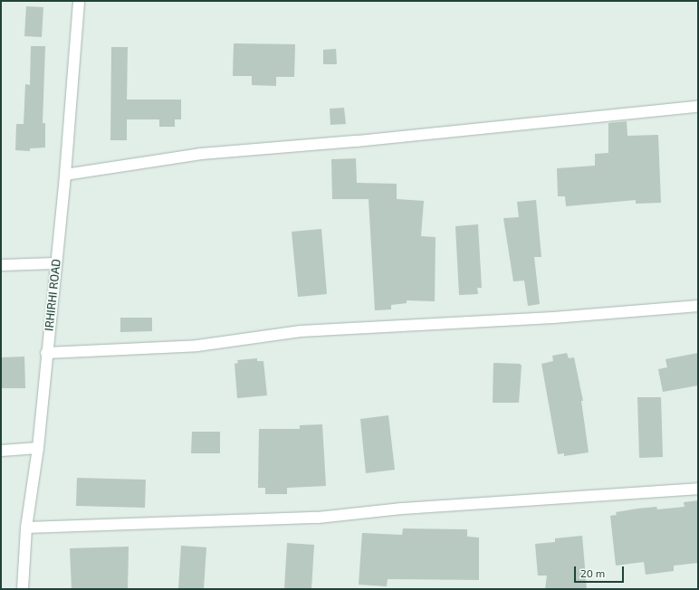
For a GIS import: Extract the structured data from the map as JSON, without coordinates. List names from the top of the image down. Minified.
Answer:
{"streets":{"street":["IRHIRHI ROAD"]},"scale_bar":"20 m"}
